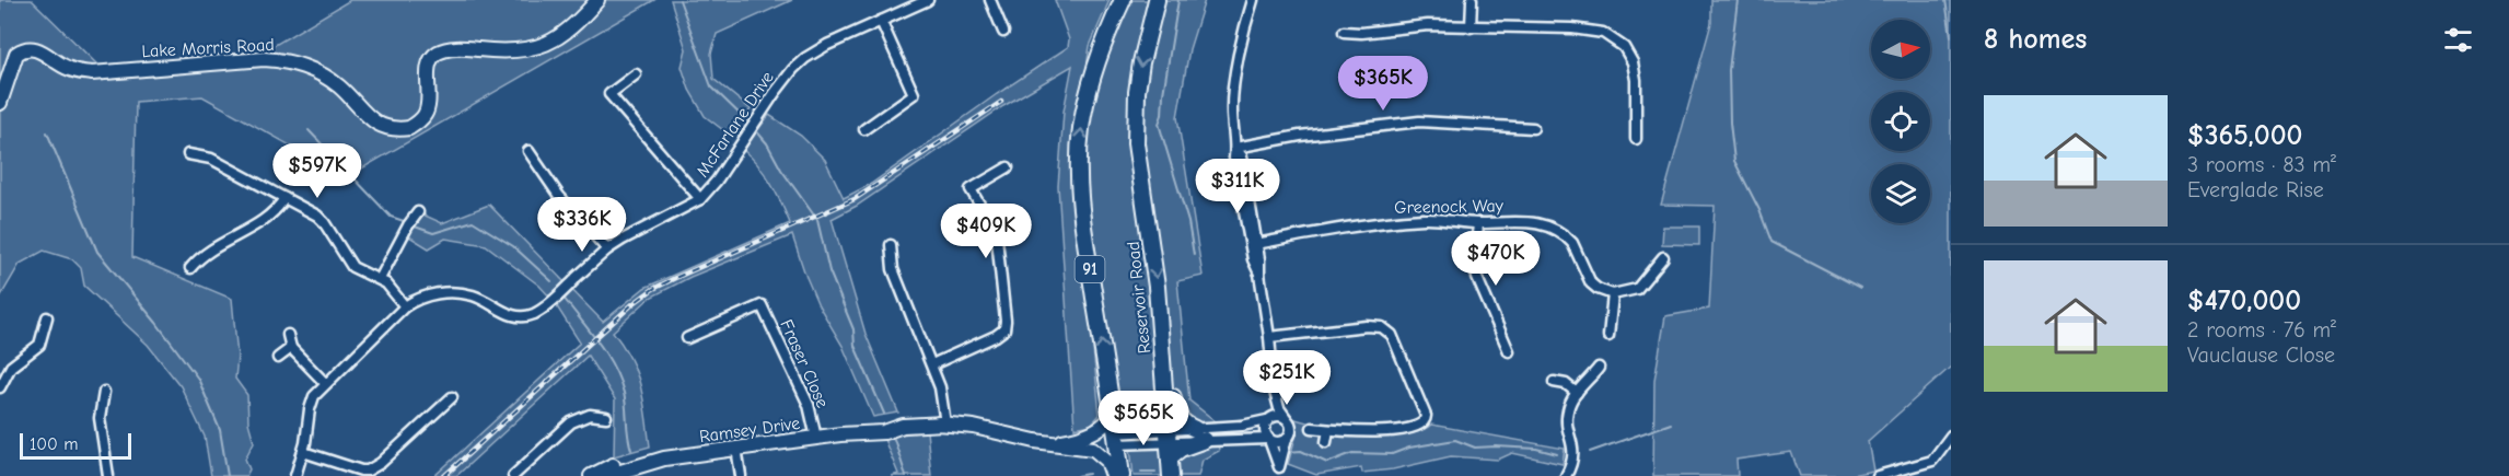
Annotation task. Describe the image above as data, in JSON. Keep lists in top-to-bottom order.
{
  "streets": {
    "main road": ["91", "Reservoir Road"],
    "street": [
      "Lake Morris Road",
      "McFarlane Drive",
      "Greenock Way",
      "Fraser Close",
      "Ramsey Drive"
    ]
  },
  "crossings": [
    ["91", "Ramsey Drive"],
    ["Fraser Close", "Ramsey Drive"]
  ],
  "scale_bar": "100 m",
  "north": "right",
  "page": {
    "heading": "8 homes",
    "price": [
      "$365K",
      "$597K",
      "$311K",
      "$336K",
      "$409K",
      "$470K",
      "$251K",
      "$565K"
    ],
    "list": [
      {
        "name": "$365,000",
        "note": "3 rooms · 83 m² · Everglade Rise"
      },
      {
        "name": "$470,000",
        "note": "2 rooms · 76 m² · Vauclause Close"
      }
    ],
    "scale": "100 m"
  }
}
